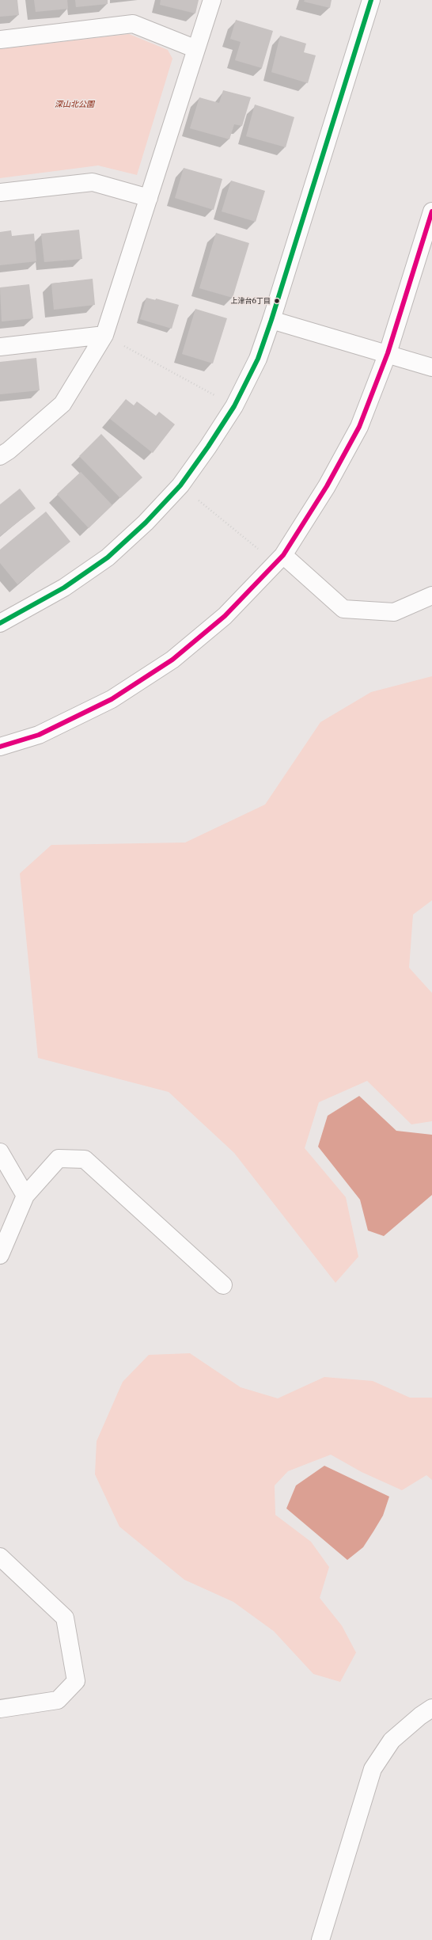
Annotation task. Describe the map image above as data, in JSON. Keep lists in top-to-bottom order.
{
  "parks": ["深山北公園"],
  "places": ["上津台6丁目"]
}
